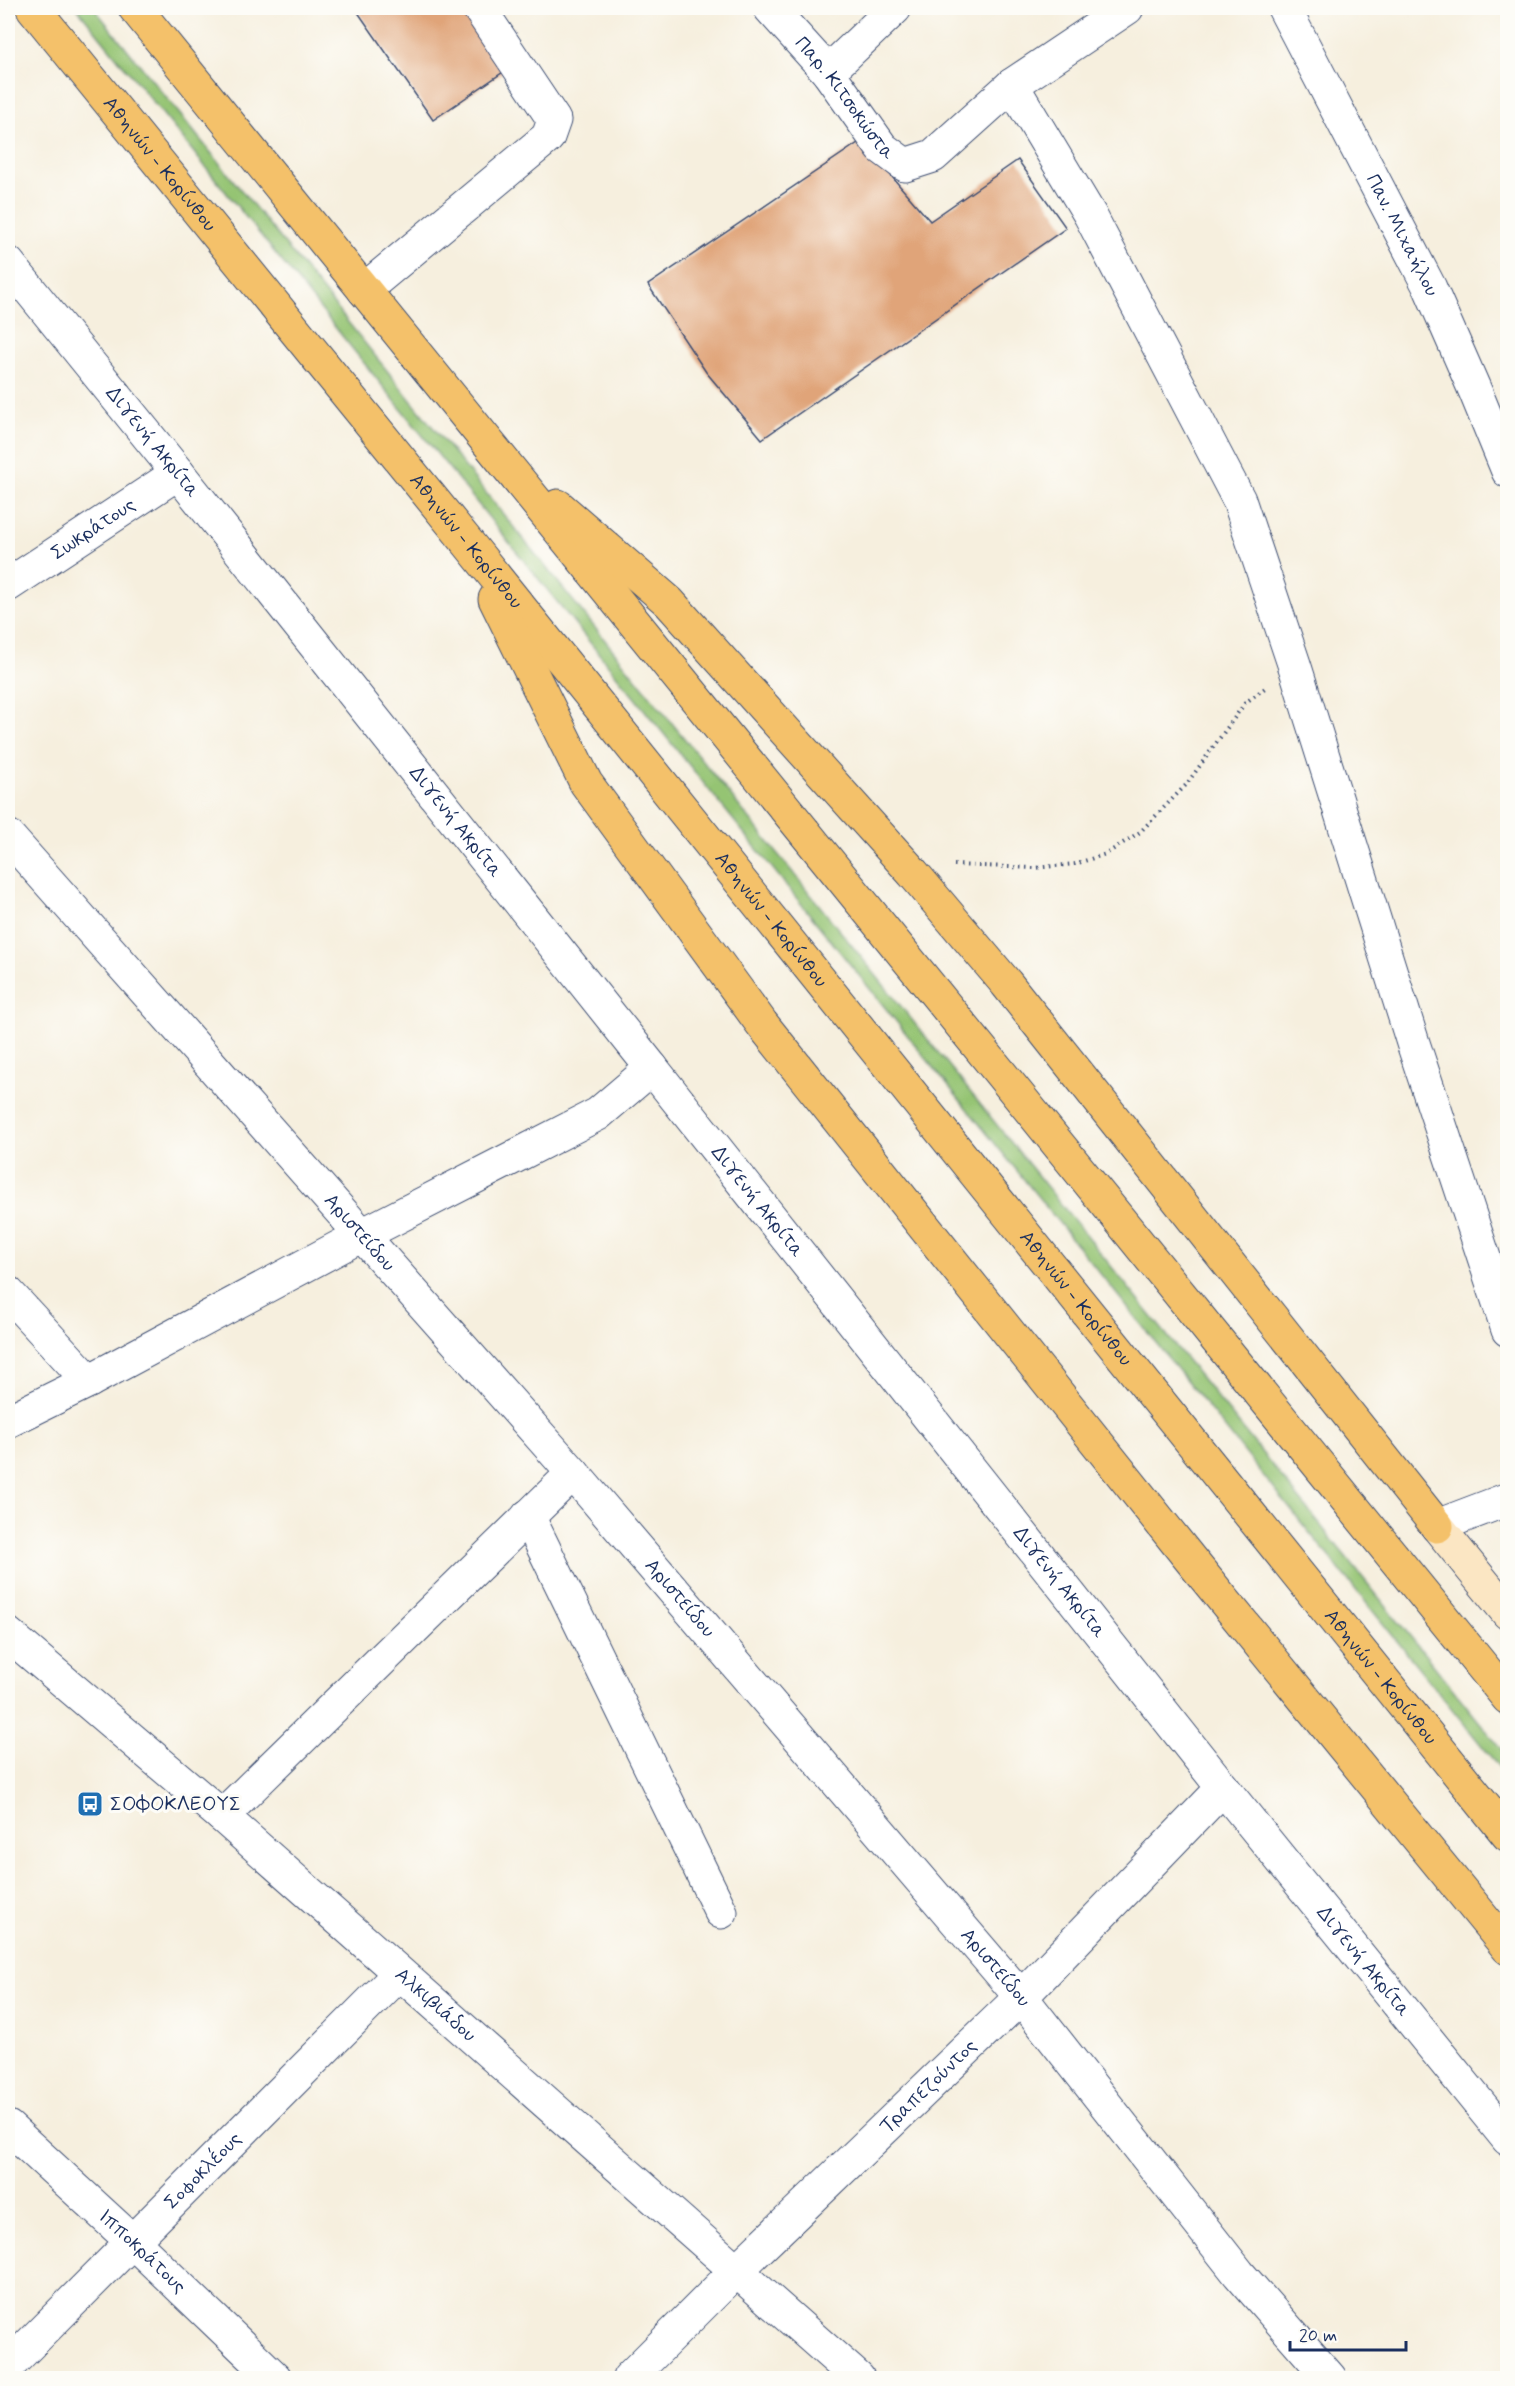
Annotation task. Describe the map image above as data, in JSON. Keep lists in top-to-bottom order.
{
  "streets": {
    "highway": ["Αθηνών - Κορίνθου"],
    "street": [
      "Παρ. Κιτσοκώστα",
      "Παν. Μιχαήλου",
      "Διγενή Ακρίτα",
      "Σωκράτους",
      "Αριστείδου",
      "Αλκιβιάδου",
      "Τραπεζούντος",
      "Σοφοκλέους",
      "Ιπποκράτους"
    ]
  },
  "crossings": [
    ["Διγενή Ακρίτα", "Σωκράτους"],
    ["Διγενή Ακρίτα", "Τραπεζούντος"],
    ["Αριστείδου", "Τραπεζούντος"],
    ["Αλκιβιάδου", "Τραπεζούντος"],
    ["Αλκιβιάδου", "Σοφοκλέους"],
    ["Σοφοκλέους", "Ιπποκράτους"]
  ],
  "places": {
    "bus stop": ["ΣΟΦΟΚΛΕΟΥΣ"]
  },
  "scale_bar": "20 m"
}
